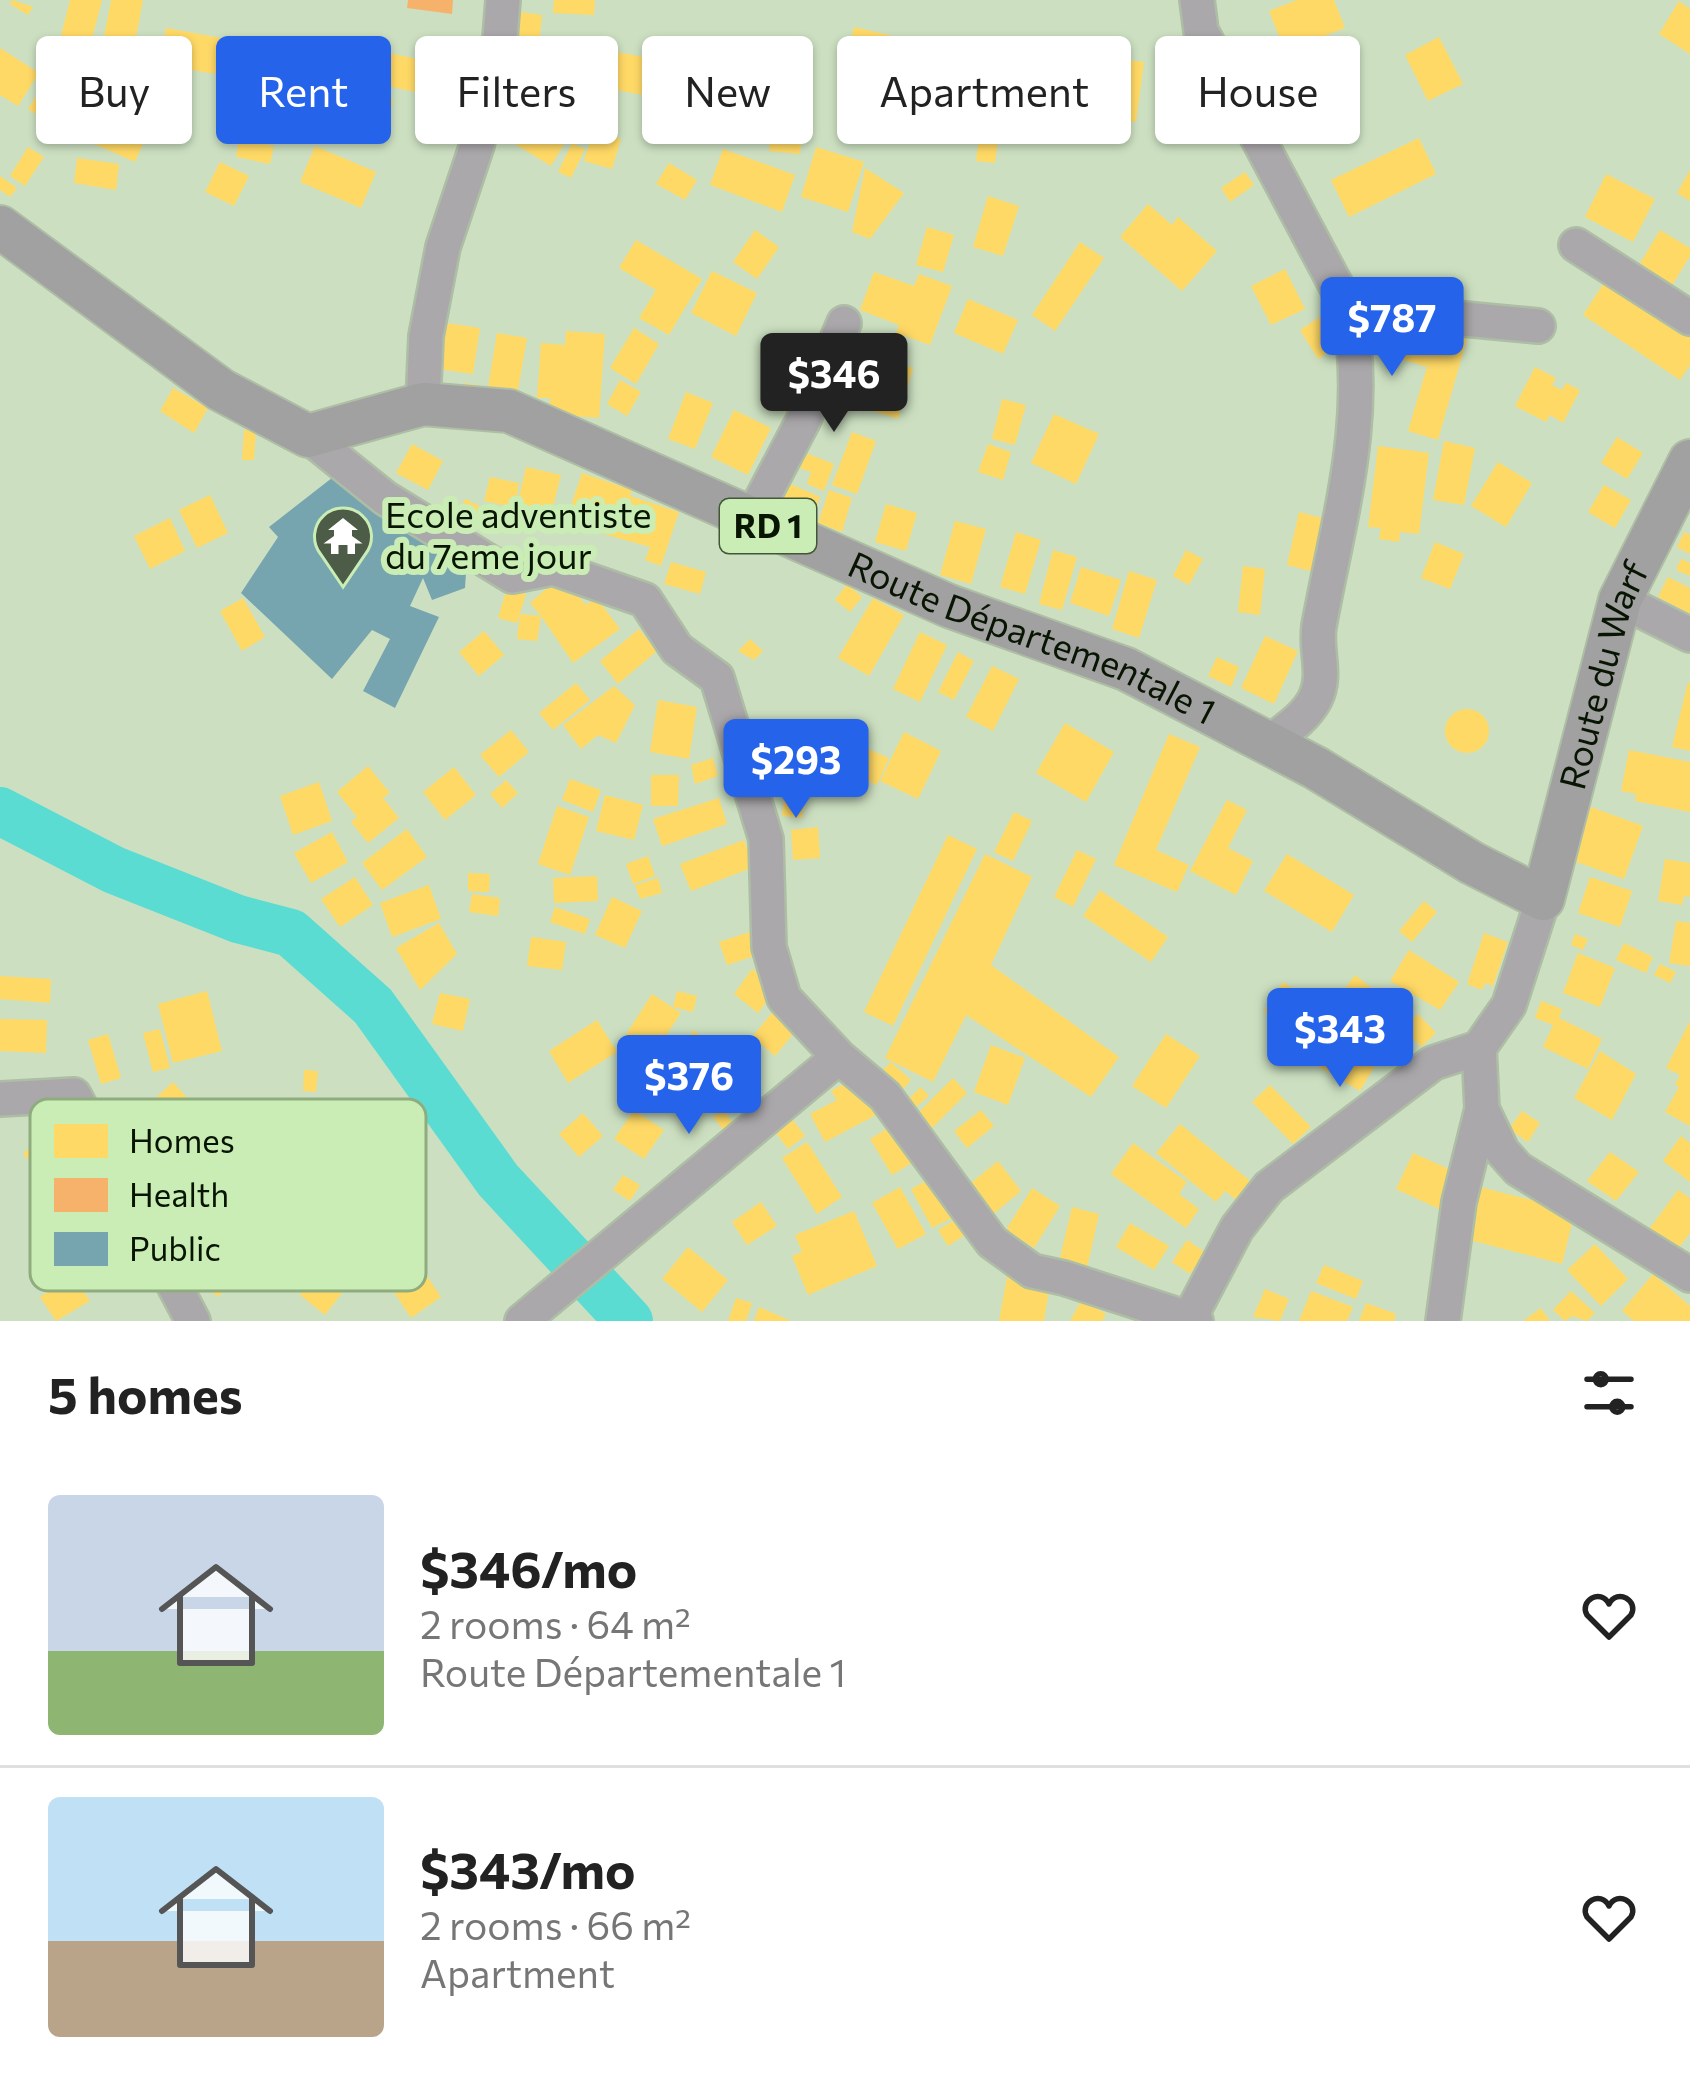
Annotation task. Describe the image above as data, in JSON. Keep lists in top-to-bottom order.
{
  "streets": {
    "main road": ["RD 1", "Route Départementale 1", "Route du Warf"]
  },
  "crossings": [
    ["Route Départementale 1", "Route du Warf"]
  ],
  "places": {
    "temple": ["Ecole adventiste du 7eme jour"]
  },
  "legend": ["Homes", "Health", "Public"],
  "page": {
    "chip": [
      "Buy",
      "Rent",
      "Filters",
      "New",
      "Apartment",
      "House"
    ],
    "price": [
      "$787",
      "$346",
      "$293",
      "$343",
      "$376"
    ],
    "heading": "5 homes",
    "list": [
      {
        "name": "$346/mo",
        "note": "2 rooms · 64 m² · Route Départementale 1"
      },
      {
        "name": "$343/mo",
        "note": "2 rooms · 66 m² · Apartment"
      }
    ]
  }
}
